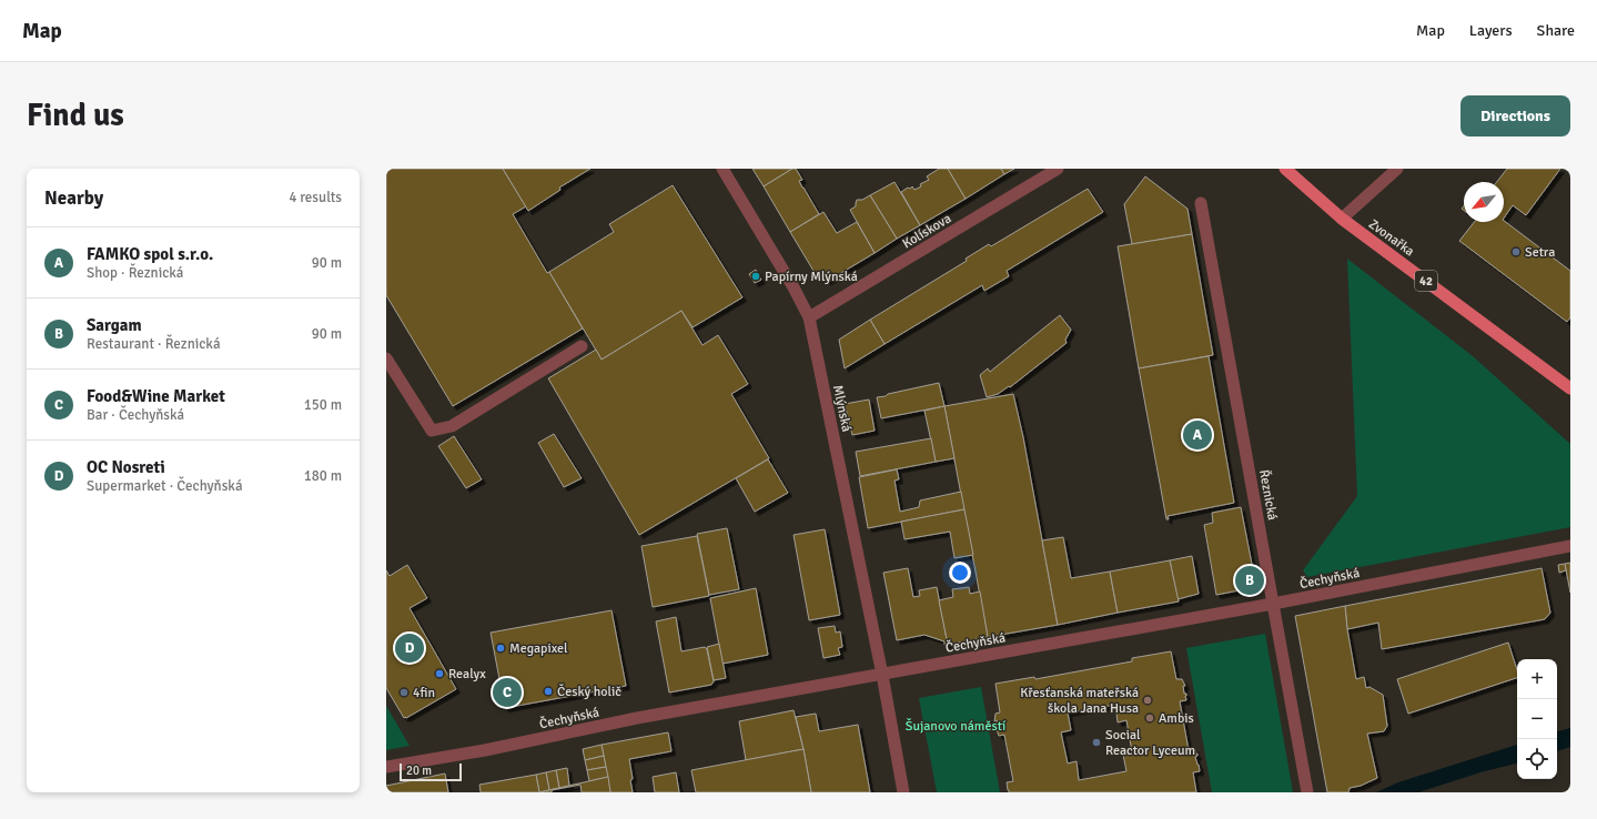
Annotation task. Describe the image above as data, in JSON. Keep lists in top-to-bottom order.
{
  "streets": {
    "main road": ["Zvonařka", "42"],
    "street": [
      "Kolískova",
      "Mlýnská",
      "Řeznická",
      "Čechyňská"
    ]
  },
  "crossings": [
    ["Kolískova", "Mlýnská"],
    ["Mlýnská", "Čechyňská"],
    ["Řeznická", "Čechyňská"]
  ],
  "parks": ["Šujanovo náměstí"],
  "places": [
    "Setra",
    "Papírny Mlýnská",
    "Megapixel",
    "Realyx",
    "Český holič",
    "4fin",
    "Křesťanská mateřská škola Jana Husa",
    "Ambis",
    "Social Reactor Lyceum"
  ],
  "scale_bar": "20 m",
  "north": "bottom left",
  "page": {
    "header": "Map",
    "nav": ["Map", "Layers", "Share"],
    "buttons": "Directions",
    "title": "Find us",
    "heading": ["Nearby", "4 results"],
    "list": [
      {
        "mark": "A",
        "name": "FAMKO spol s.r.o.",
        "note": "Shop · Řeznická",
        "value": "90 m"
      },
      {
        "mark": "B",
        "name": "Sargam",
        "note": "Restaurant · Řeznická",
        "value": "90 m"
      },
      {
        "mark": "C",
        "name": "Food&Wine Market",
        "note": "Bar · Čechyňská",
        "value": "150 m"
      },
      {
        "mark": "D",
        "name": "OC Nosreti",
        "note": "Supermarket · Čechyňská",
        "value": "180 m"
      }
    ],
    "pins": [
      "A",
      "B",
      "D",
      "C"
    ],
    "map_buttons": ["+", "−"],
    "scale": "20 m"
  }
}
